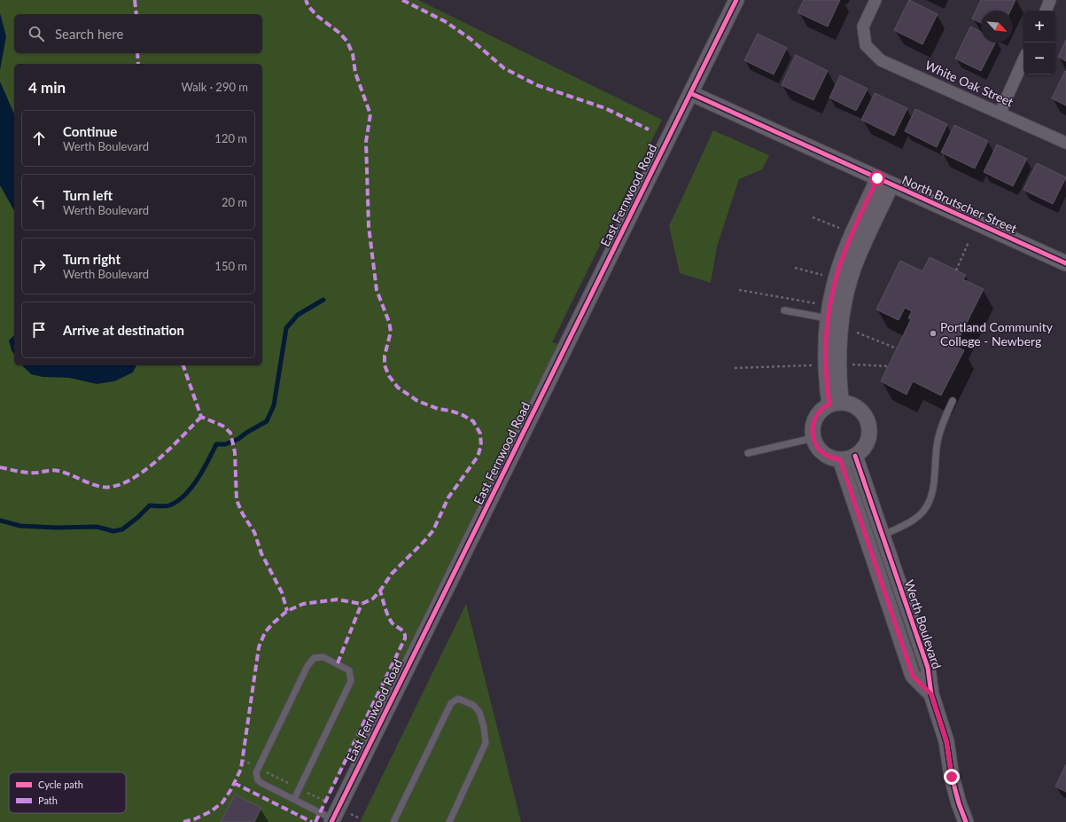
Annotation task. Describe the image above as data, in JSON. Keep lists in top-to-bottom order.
{
  "streets": {
    "street": [
      "White Oak Street",
      "East Fernwood Road",
      "North Brutscher Street",
      "Werth Boulevard"
    ]
  },
  "crossings": [
    ["East Fernwood Road", "North Brutscher Street"]
  ],
  "places": ["Portland Community College - Newberg"],
  "legend": ["Cycle path", "Path"],
  "north": "bottom right",
  "page": {
    "map_buttons": ["+", "−"],
    "search": "Search here",
    "heading": ["4 min", "Walk · 290 m"],
    "list": [
      ["Continue", "Werth Boulevard", "120 m"],
      ["Turn left", "Werth Boulevard", "20 m"],
      ["Turn right", "Werth Boulevard", "150 m"],
      "Arrive at destination"
    ]
  }
}
